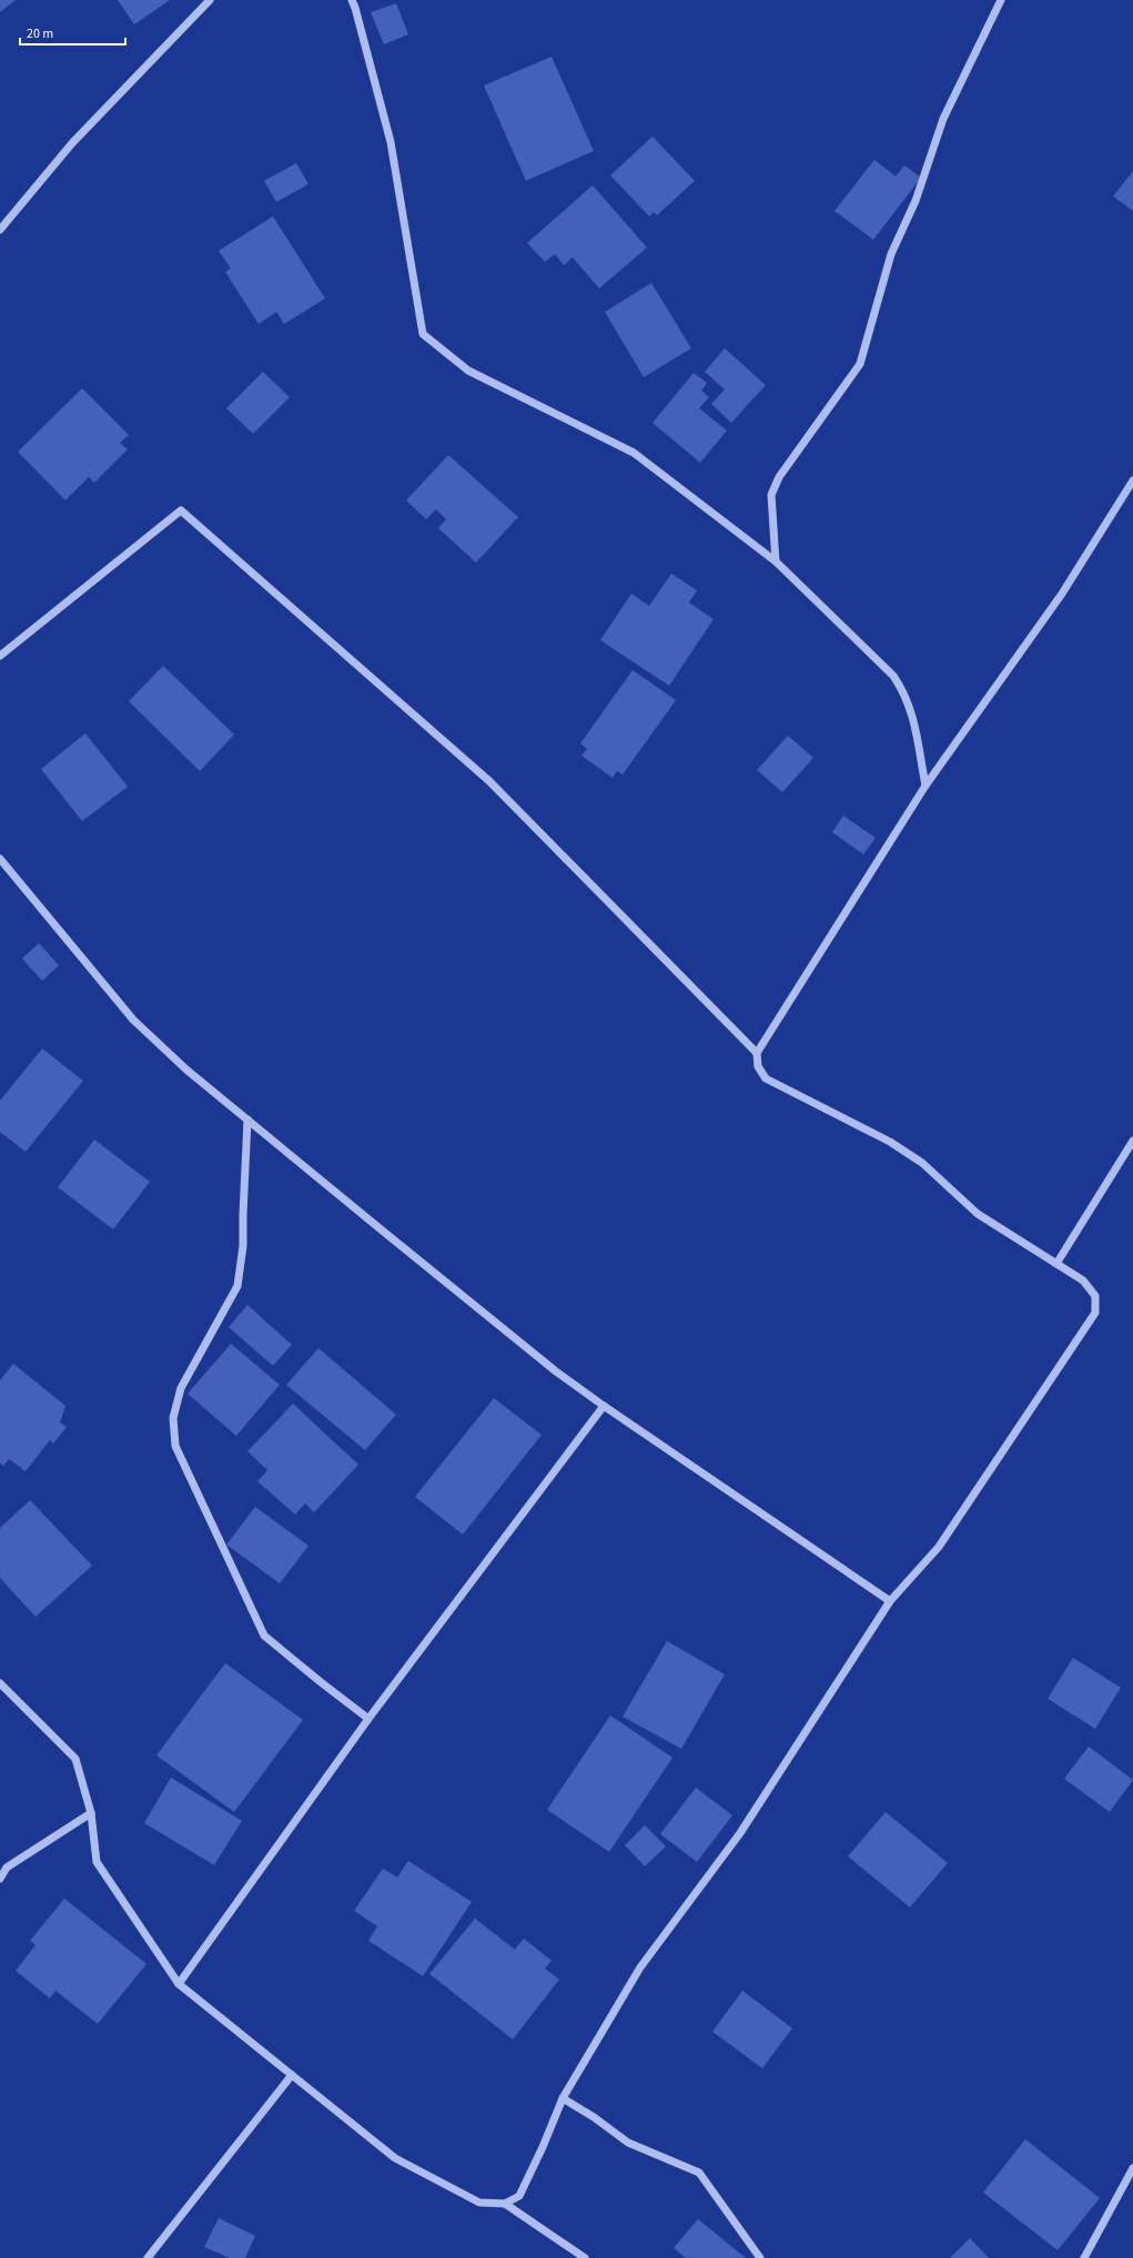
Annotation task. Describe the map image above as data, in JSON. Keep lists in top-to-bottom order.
{
  "scale_bar": "20 m"
}
